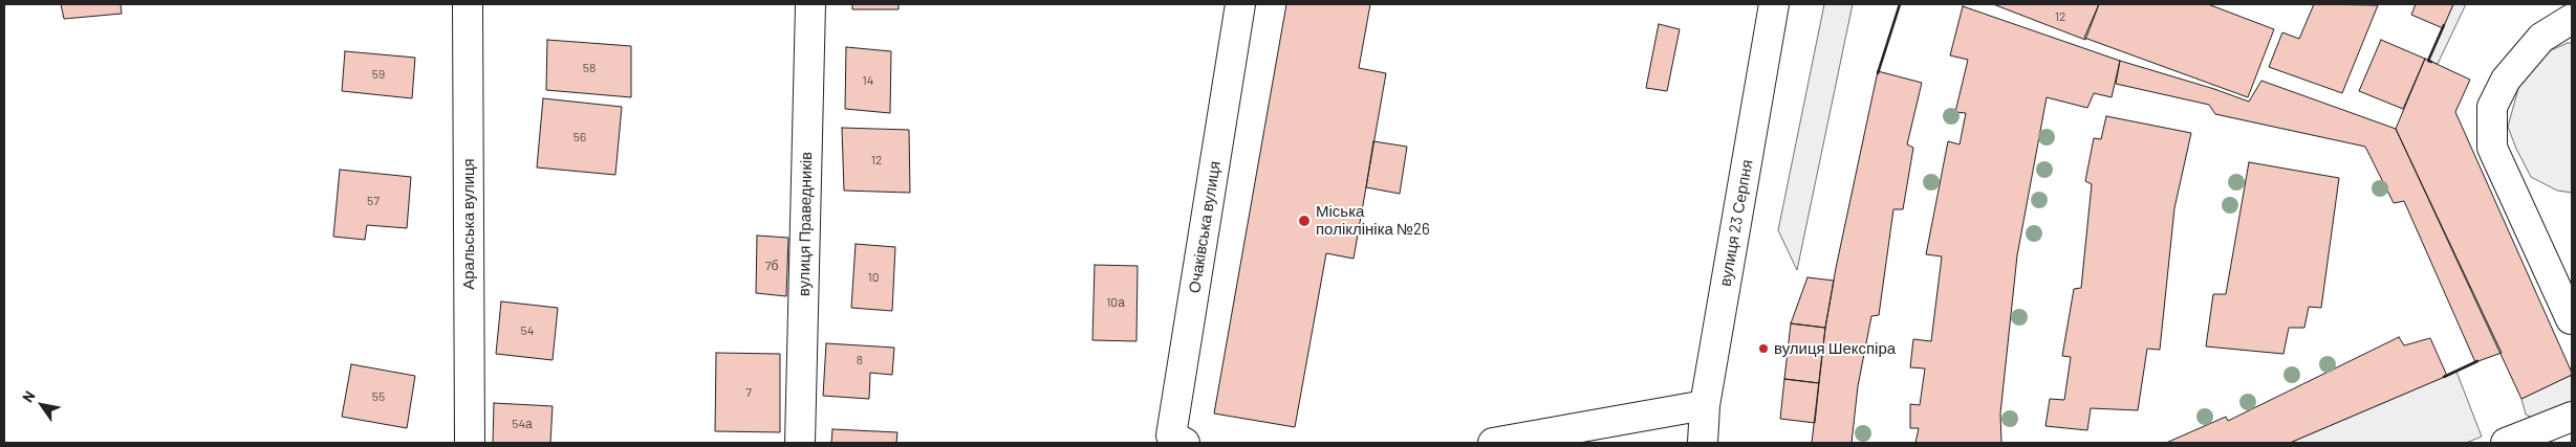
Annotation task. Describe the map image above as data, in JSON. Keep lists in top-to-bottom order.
{
  "streets": {
    "street": [
      "вулиця 23 Серпня",
      "Аральська вулиця",
      "вулиця Праведників",
      "Очаківська вулиця"
    ]
  },
  "places": ["Міська поліклініка №26", "вулиця Шекспіра"],
  "house_numbers": [
    "12",
    "58",
    "59",
    "14",
    "56",
    "12",
    "57",
    "7б",
    "10",
    "10а",
    "54",
    "8",
    "7",
    "55",
    "54а"
  ],
  "north": "top left"
}
